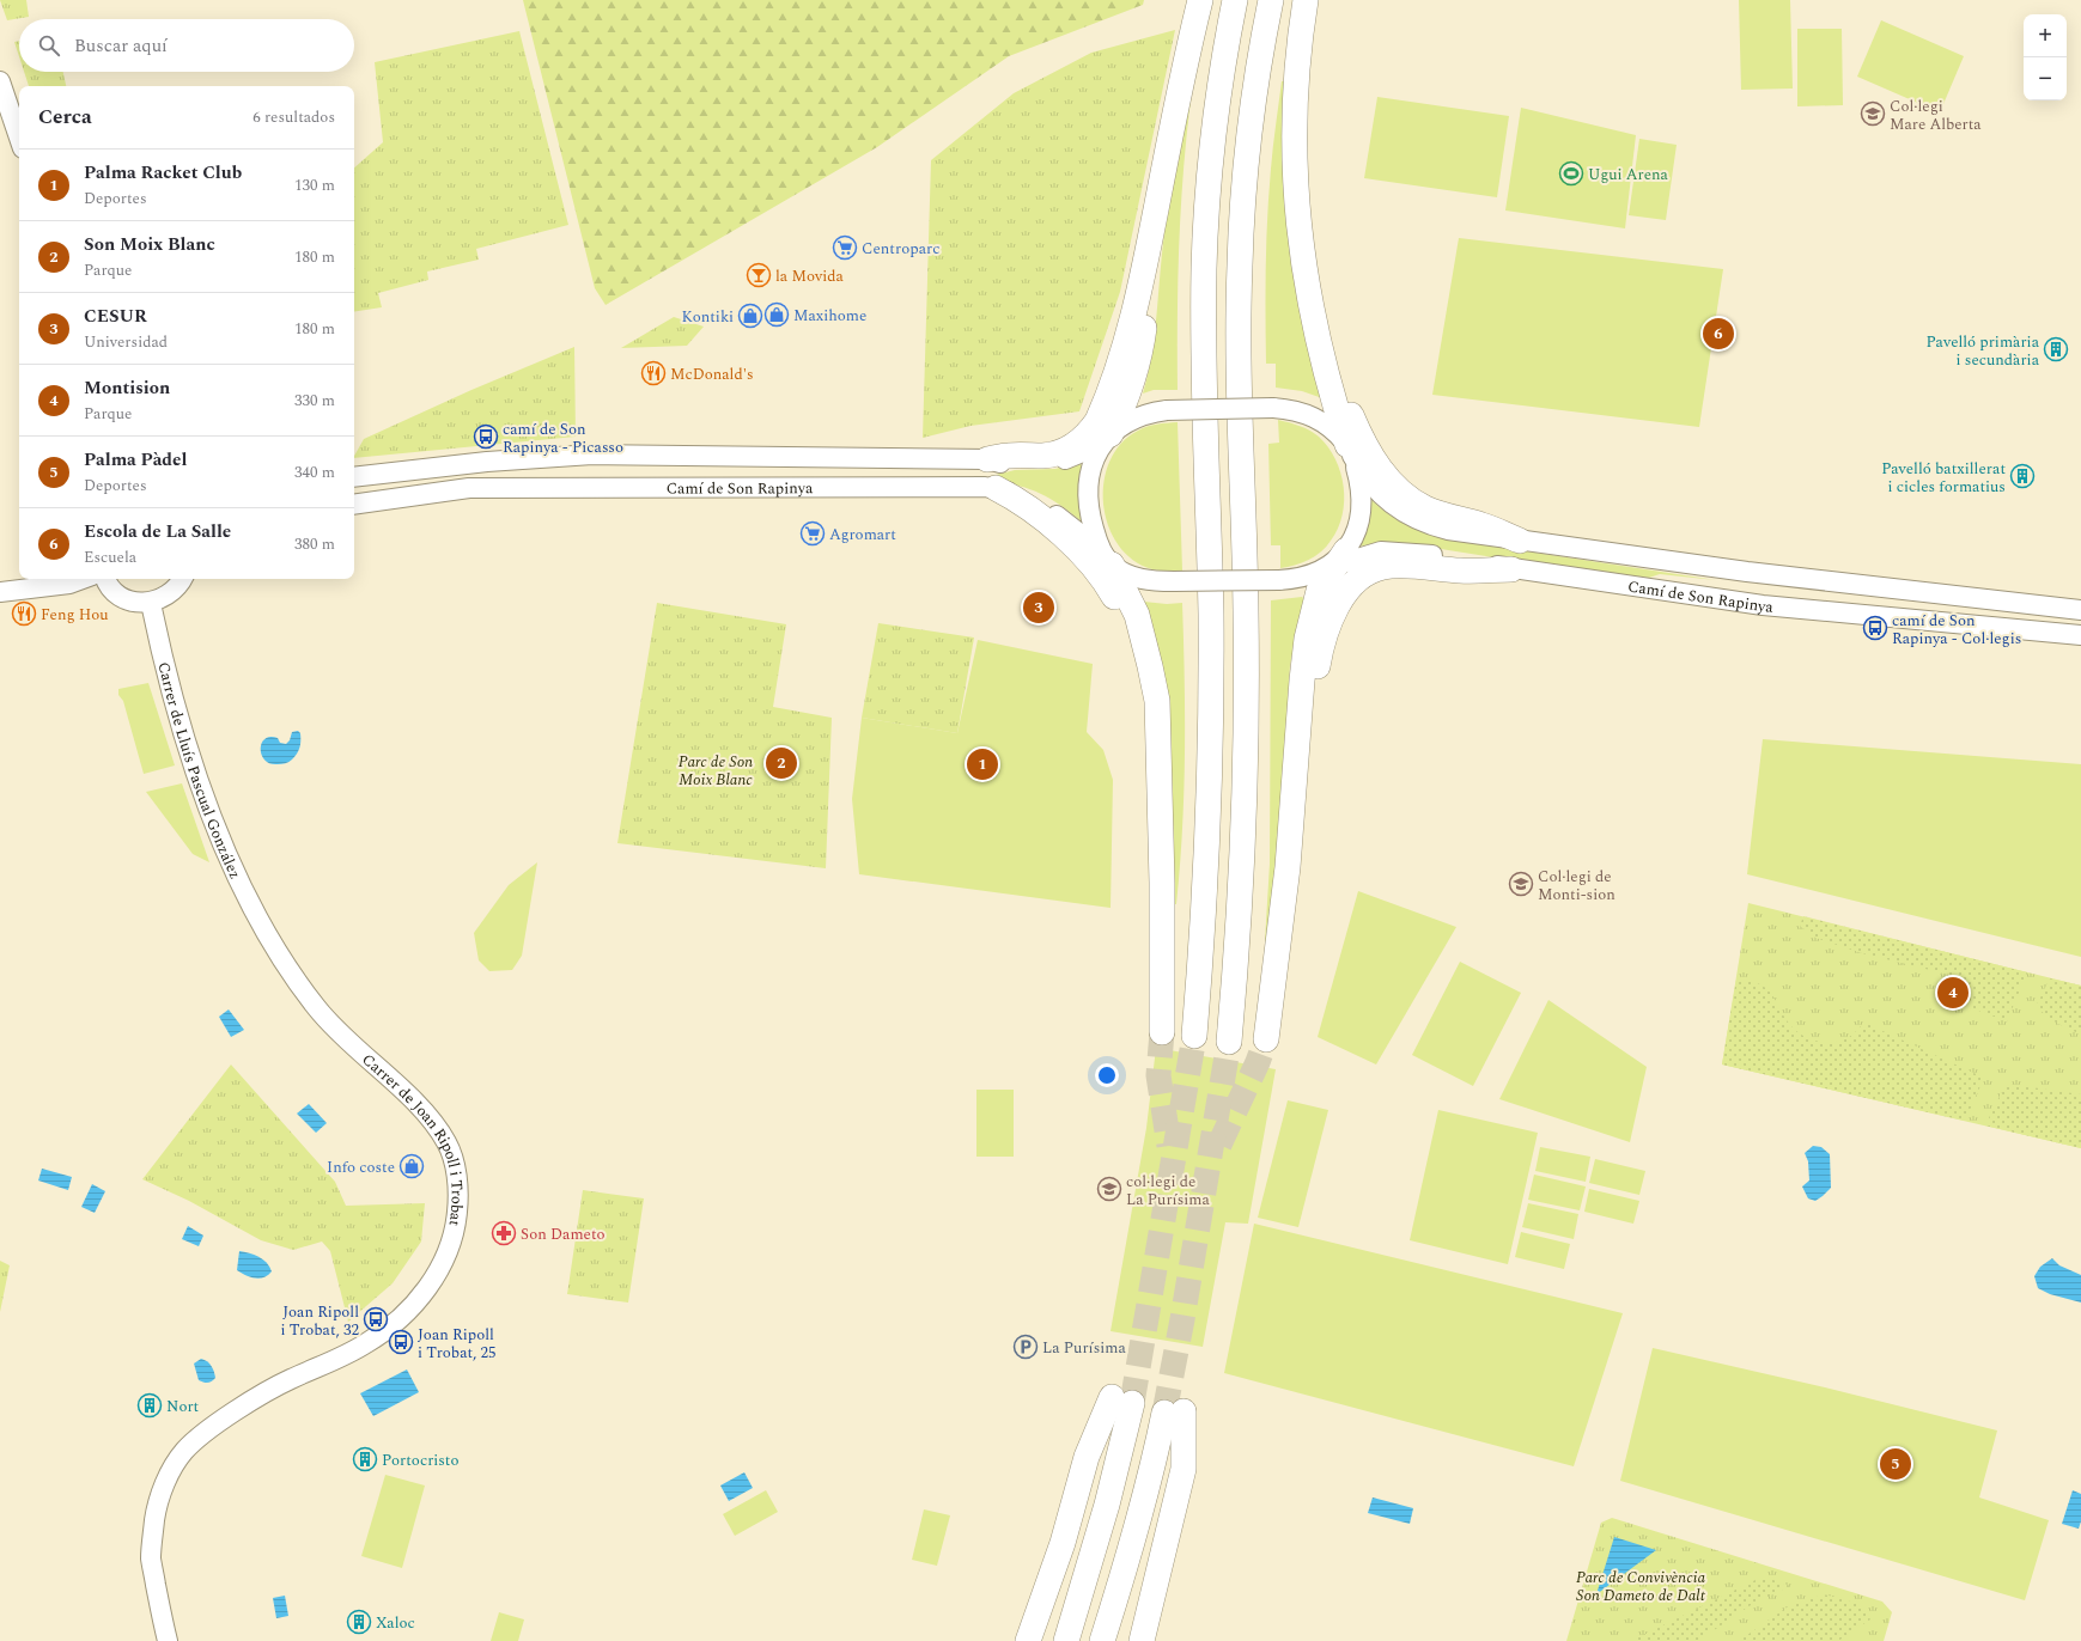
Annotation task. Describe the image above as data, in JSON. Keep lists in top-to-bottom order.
{
  "streets": {
    "street": ["Camí de Son Rapinya", "Carrer de Lluís Pascual González", "Carrer de Joan Ripoll i Trobat"]
  },
  "crossings": [
    ["Carrer de Lluís Pascual González", "Carrer de Joan Ripoll i Trobat"]
  ],
  "parks": ["Parc de Son Moix Blanc", "Parc de Convivència Son Dameto de Dalt"],
  "places": {
    "school or university": ["Col·legi Mare Alberta", "Col·legi de Monti-sion", "col·legi de La Purísima"],
    "sports": ["Ugui Arena"],
    "supermarket": ["Centroparc", "Agromart"],
    "bar": ["la Movida"],
    "shop": ["Maxihome", "Kontiki", "Info coste"],
    "building": [
      "Pavelló primària i secundària",
      "Pavelló batxillerat i cicles formatius",
      "Nort",
      "Portocristo",
      "Xaloc"
    ],
    "restaurant": ["McDonald's", "Feng Hou"],
    "bus stop": [
      "camí de Son Rapinya - Picasso",
      "camí de Son Rapinya - Col·legis",
      "Joan Ripoll i Trobat, 32",
      "Joan Ripoll i Trobat, 25"
    ],
    "pharmacy": ["Son Dameto"],
    "parking": ["La Purísima"]
  },
  "page": {
    "map_buttons": ["+", "−"],
    "search": "Buscar aquí",
    "heading": ["Cerca", "6 resultados"],
    "list": [
      {
        "mark": "1",
        "name": "Palma Racket Club",
        "note": "Deportes",
        "value": "130 m"
      },
      {
        "mark": "2",
        "name": "Son Moix Blanc",
        "note": "Parque",
        "value": "180 m"
      },
      {
        "mark": "3",
        "name": "CESUR",
        "note": "Universidad",
        "value": "180 m"
      },
      {
        "mark": "4",
        "name": "Montision",
        "note": "Parque",
        "value": "330 m"
      },
      {
        "mark": "5",
        "name": "Palma Pàdel",
        "note": "Deportes",
        "value": "340 m"
      },
      {
        "mark": "6",
        "name": "Escola de La Salle",
        "note": "Escuela",
        "value": "380 m"
      }
    ],
    "pins": [
      "6",
      "3",
      "2",
      "1",
      "4",
      "5"
    ]
  }
}
